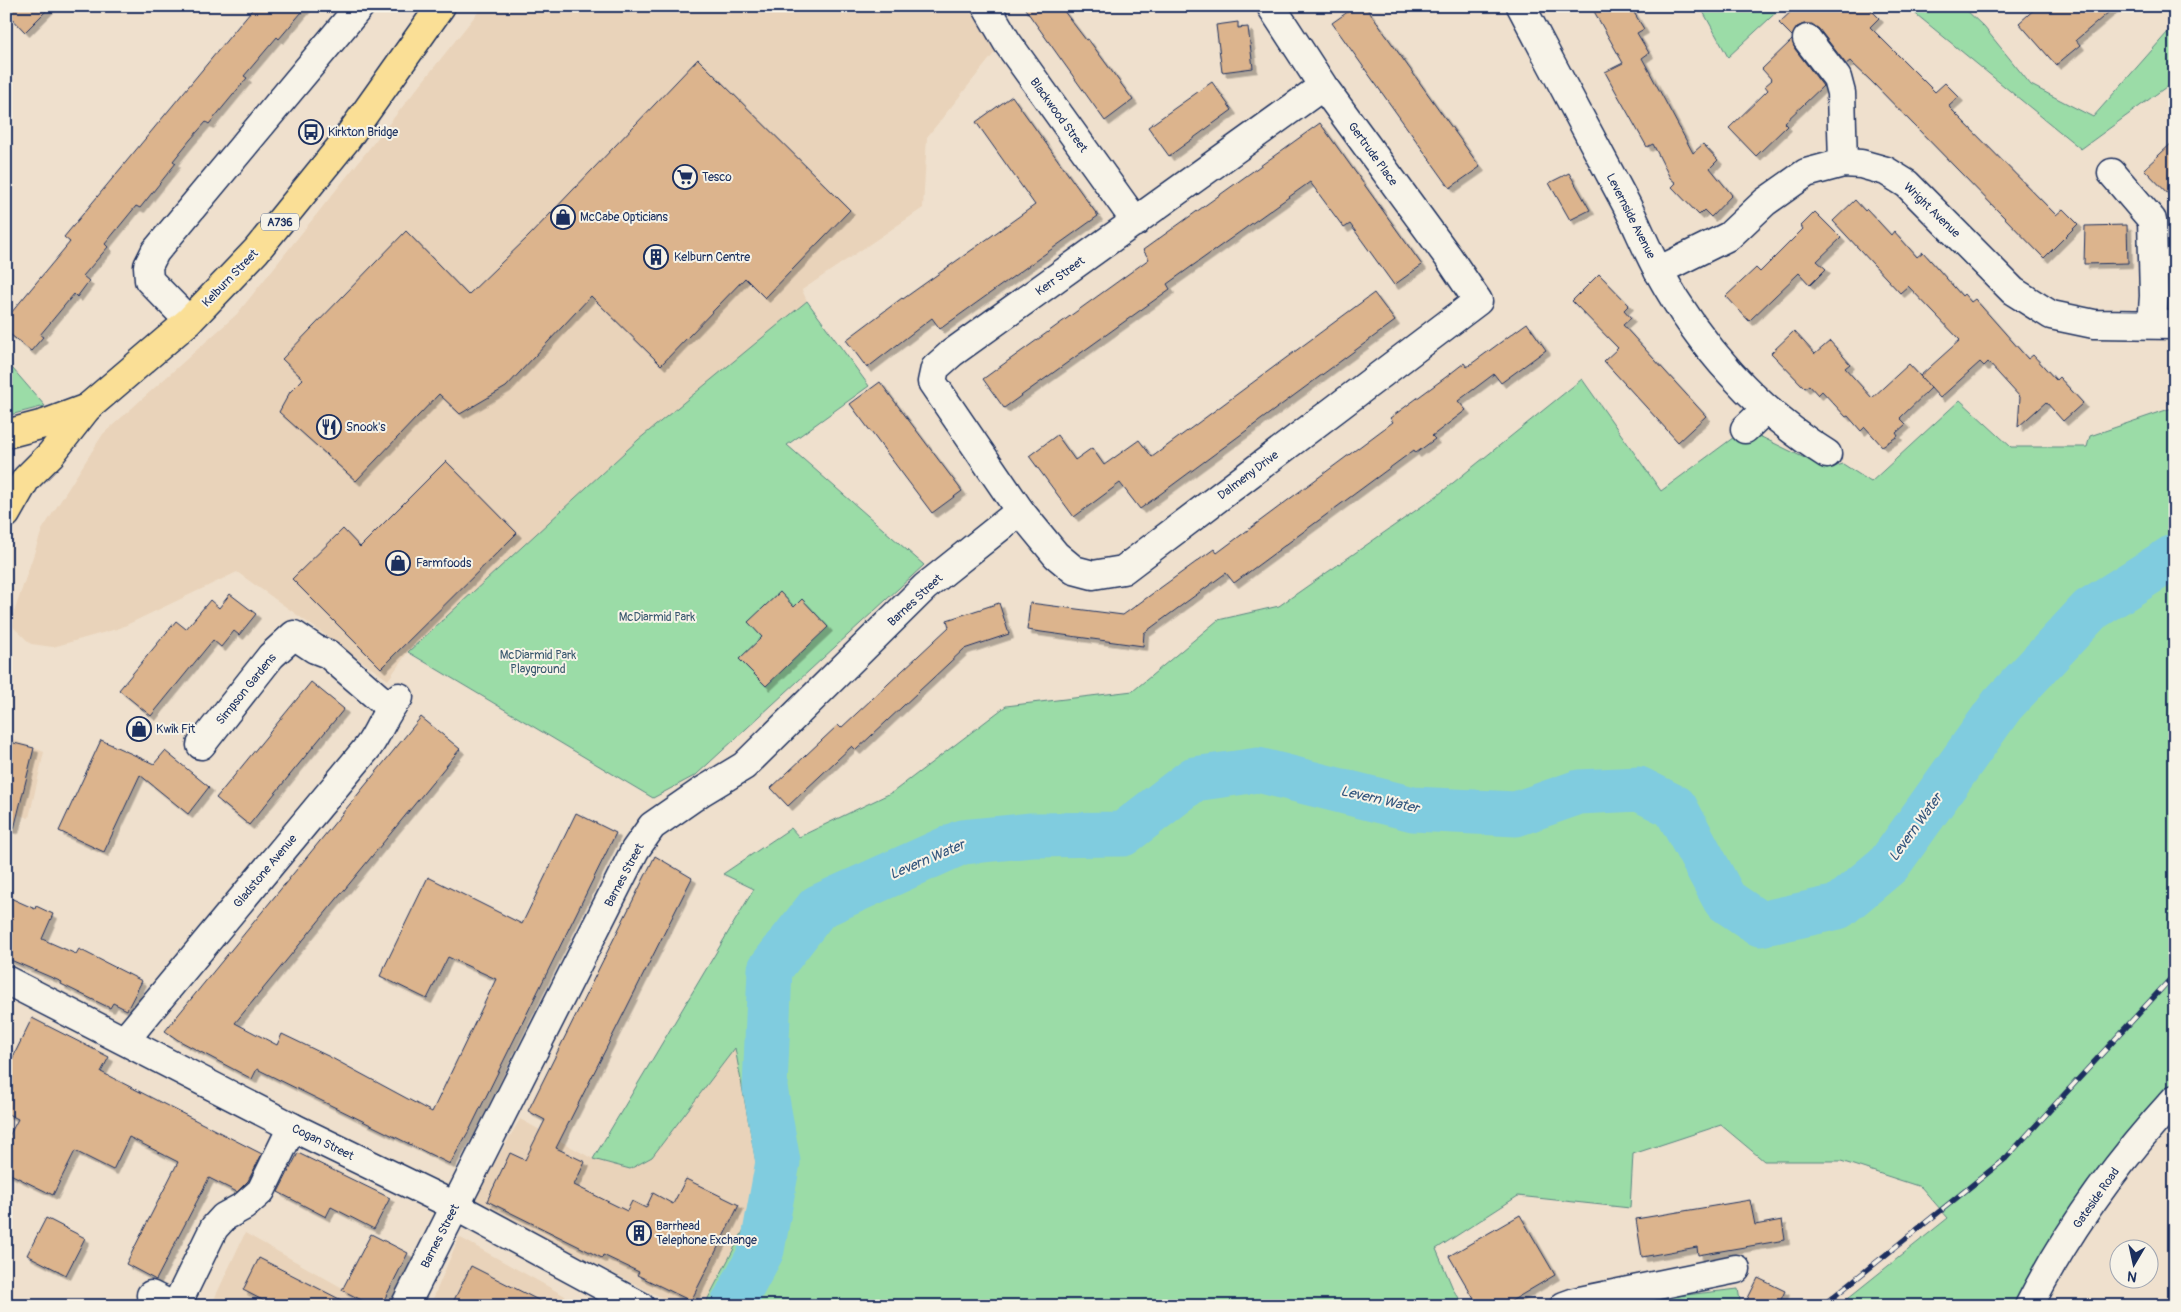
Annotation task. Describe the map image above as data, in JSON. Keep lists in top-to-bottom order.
{
  "streets": {
    "main road": ["A736", "Kelburn Street"],
    "street": [
      "Blackwood Street",
      "Gertrude Place",
      "Wright Avenue",
      "Levernside Avenue",
      "Kerr Street",
      "Dalmeny Drive",
      "Barnes Street",
      "Simpson Gardens",
      "Gladstone Avenue",
      "Cogan Street",
      "Gateside Road"
    ]
  },
  "crossings": [
    ["Blackwood Street", "Kerr Street"],
    ["Gertrude Place", "Kerr Street"],
    ["Gertrude Place", "Dalmeny Drive"],
    ["Wright Avenue", "Levernside Avenue"],
    ["Kerr Street", "Dalmeny Drive"],
    ["Kerr Street", "Barnes Street"],
    ["Dalmeny Drive", "Barnes Street"],
    ["Barnes Street", "Cogan Street"],
    ["Simpson Gardens", "Gladstone Avenue"],
    ["Gladstone Avenue", "Cogan Street"]
  ],
  "water": ["Levern Water"],
  "parks": ["McDiarmid Park", "McDiarmid Park Playground"],
  "places": {
    "bus stop": ["Kirkton Bridge"],
    "supermarket": ["Tesco"],
    "shop": ["McCabe Opticians", "Farmfoods", "Kwik Fit"],
    "building": ["Kelburn Centre", "Barrhead Telephone Exchange"],
    "restaurant": ["Snook's"]
  },
  "north": "bottom"
}
